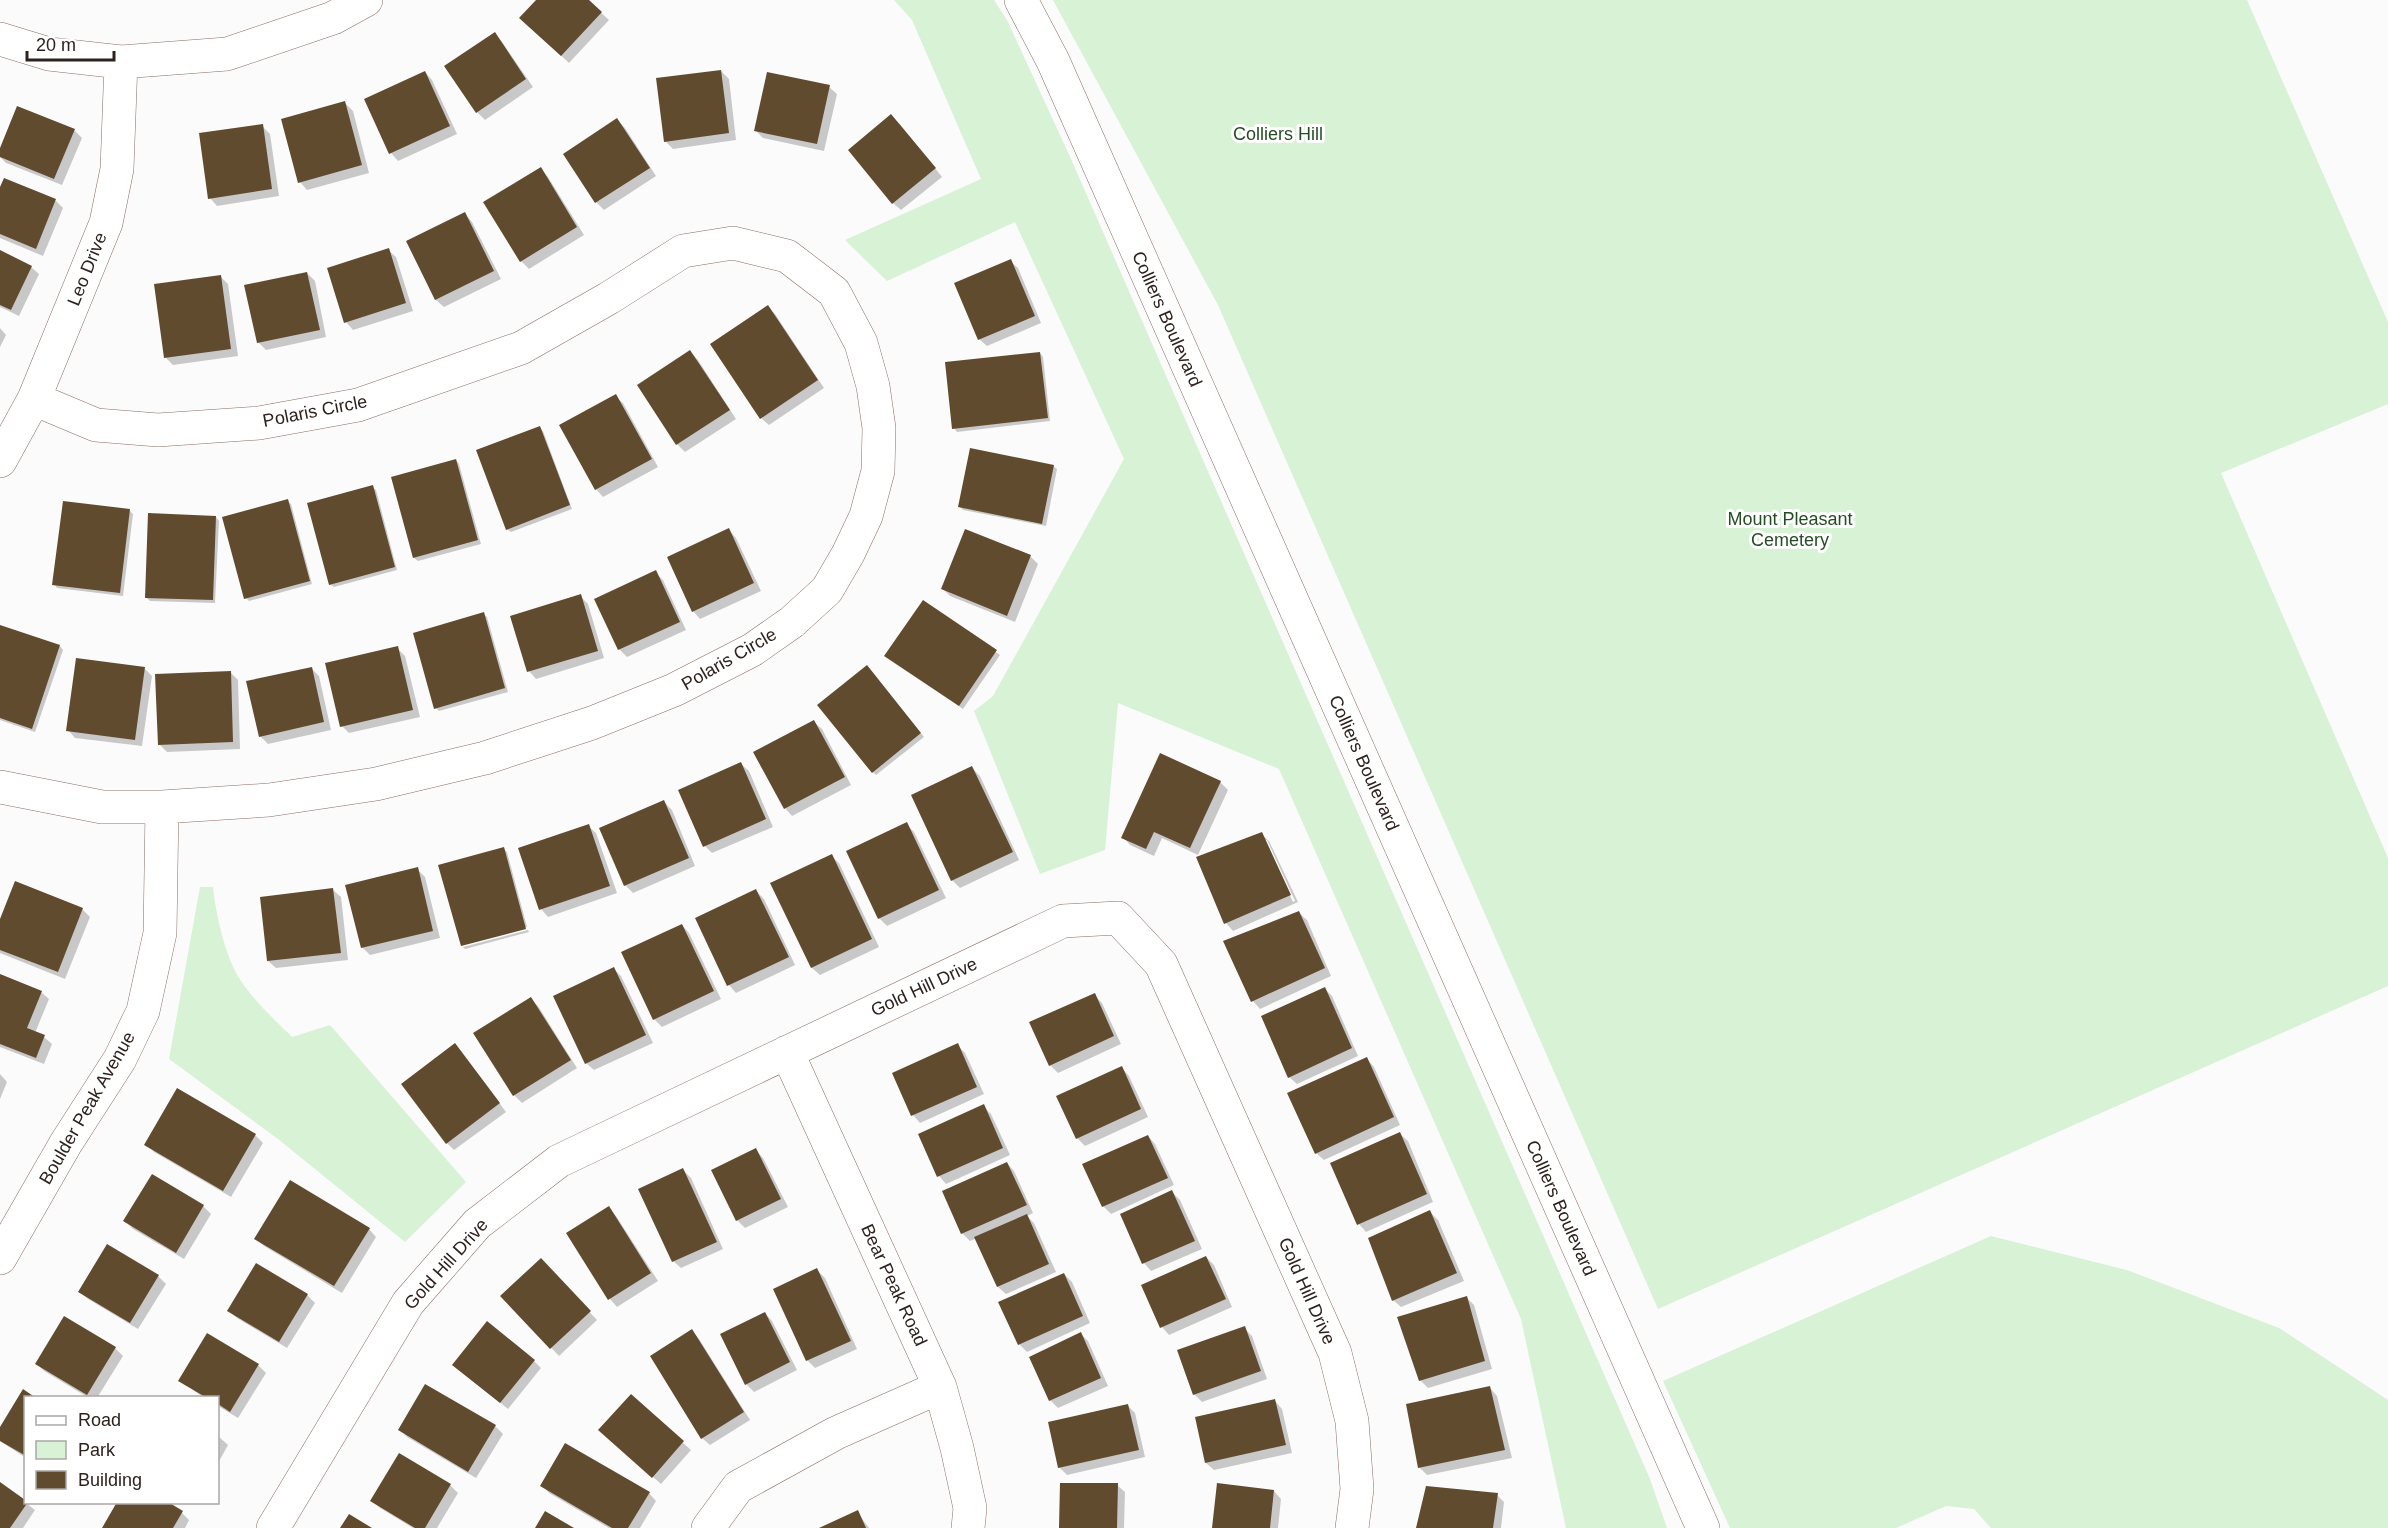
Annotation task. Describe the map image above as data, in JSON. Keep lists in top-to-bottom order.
{
  "streets": {
    "street": [
      "Leo Drive",
      "Colliers Boulevard",
      "Polaris Circle",
      "Gold Hill Drive",
      "Boulder Peak Avenue",
      "Bear Peak Road"
    ]
  },
  "crossings": [
    ["Leo Drive", "Polaris Circle"],
    ["Polaris Circle", "Boulder Peak Avenue"],
    ["Gold Hill Drive", "Bear Peak Road"]
  ],
  "parks": ["Colliers Hill", "Mount Pleasant Cemetery"],
  "legend": ["Road", "Park", "Building"],
  "scale_bar": "20 m"
}
